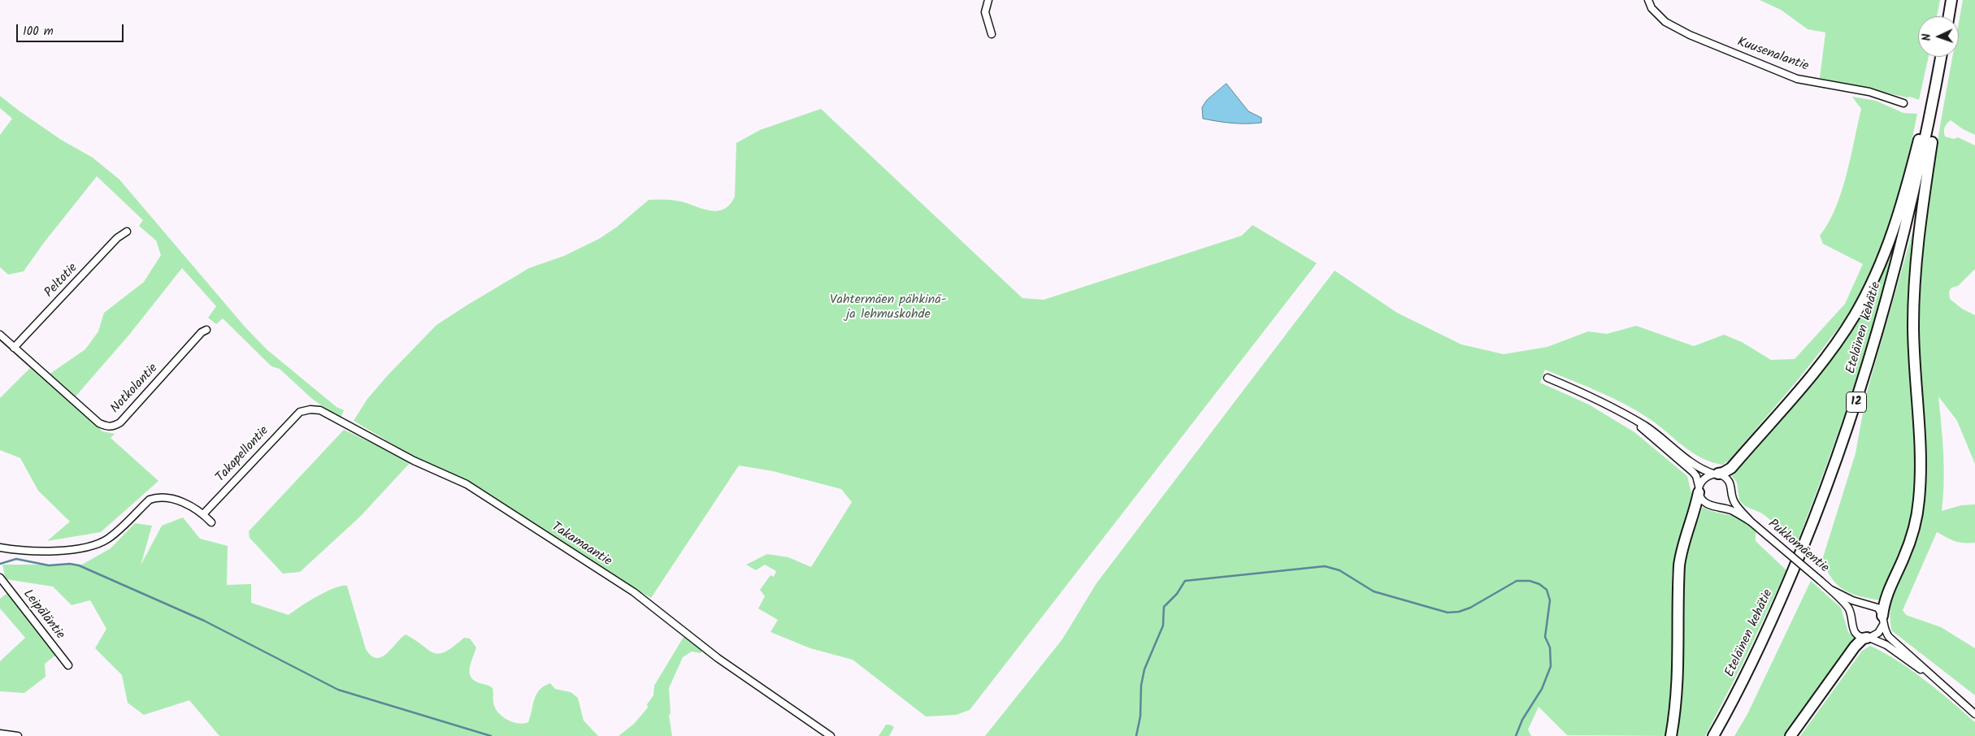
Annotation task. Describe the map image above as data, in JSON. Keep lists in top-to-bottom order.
{
  "streets": {
    "highway": ["Eteläinen kehätie", "12"],
    "street": [
      "Kuusenalantie",
      "Peltotie",
      "Notkolantie",
      "Takapellontie",
      "Takamaantie",
      "Pukkomäentie",
      "Leipäläntie"
    ]
  },
  "crossings": [
    ["Peltotie", "Notkolantie"],
    ["Takapellontie", "Takamaantie"]
  ],
  "parks": ["Vahtermäen pähkinä- ja lehmuskohde"],
  "scale_bar": "100 m",
  "north": "left"
}
